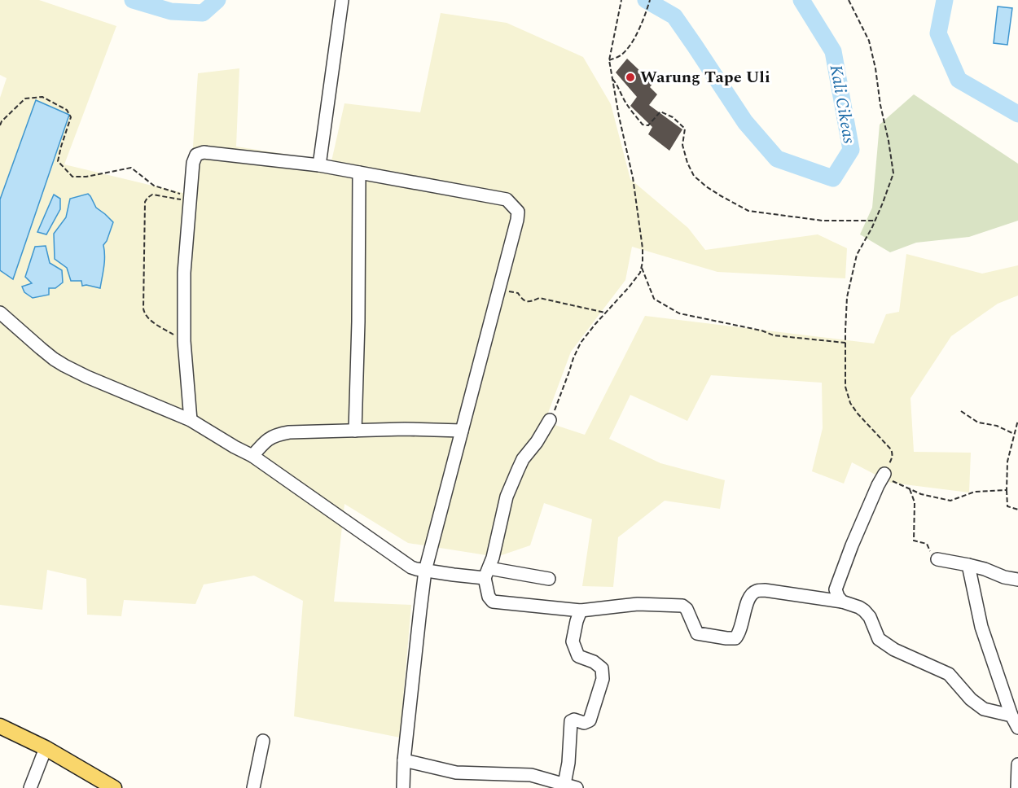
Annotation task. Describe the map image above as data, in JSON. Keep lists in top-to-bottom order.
{
  "water": ["Kali Cikeas"],
  "places": ["Warung Tape Uli"]
}
